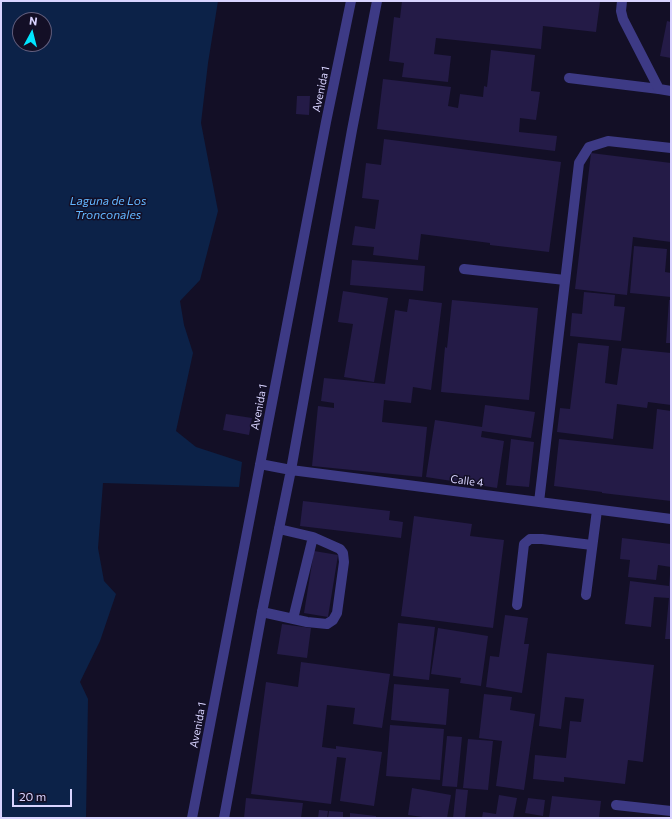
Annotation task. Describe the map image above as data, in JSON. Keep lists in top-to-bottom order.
{
  "streets": {
    "street": ["Avenida 1", "Calle 4"]
  },
  "crossings": [
    ["Avenida 1", "Calle 4"]
  ],
  "water": ["Laguna de Los Tronconales"],
  "scale_bar": "20 m",
  "north": "top"
}
